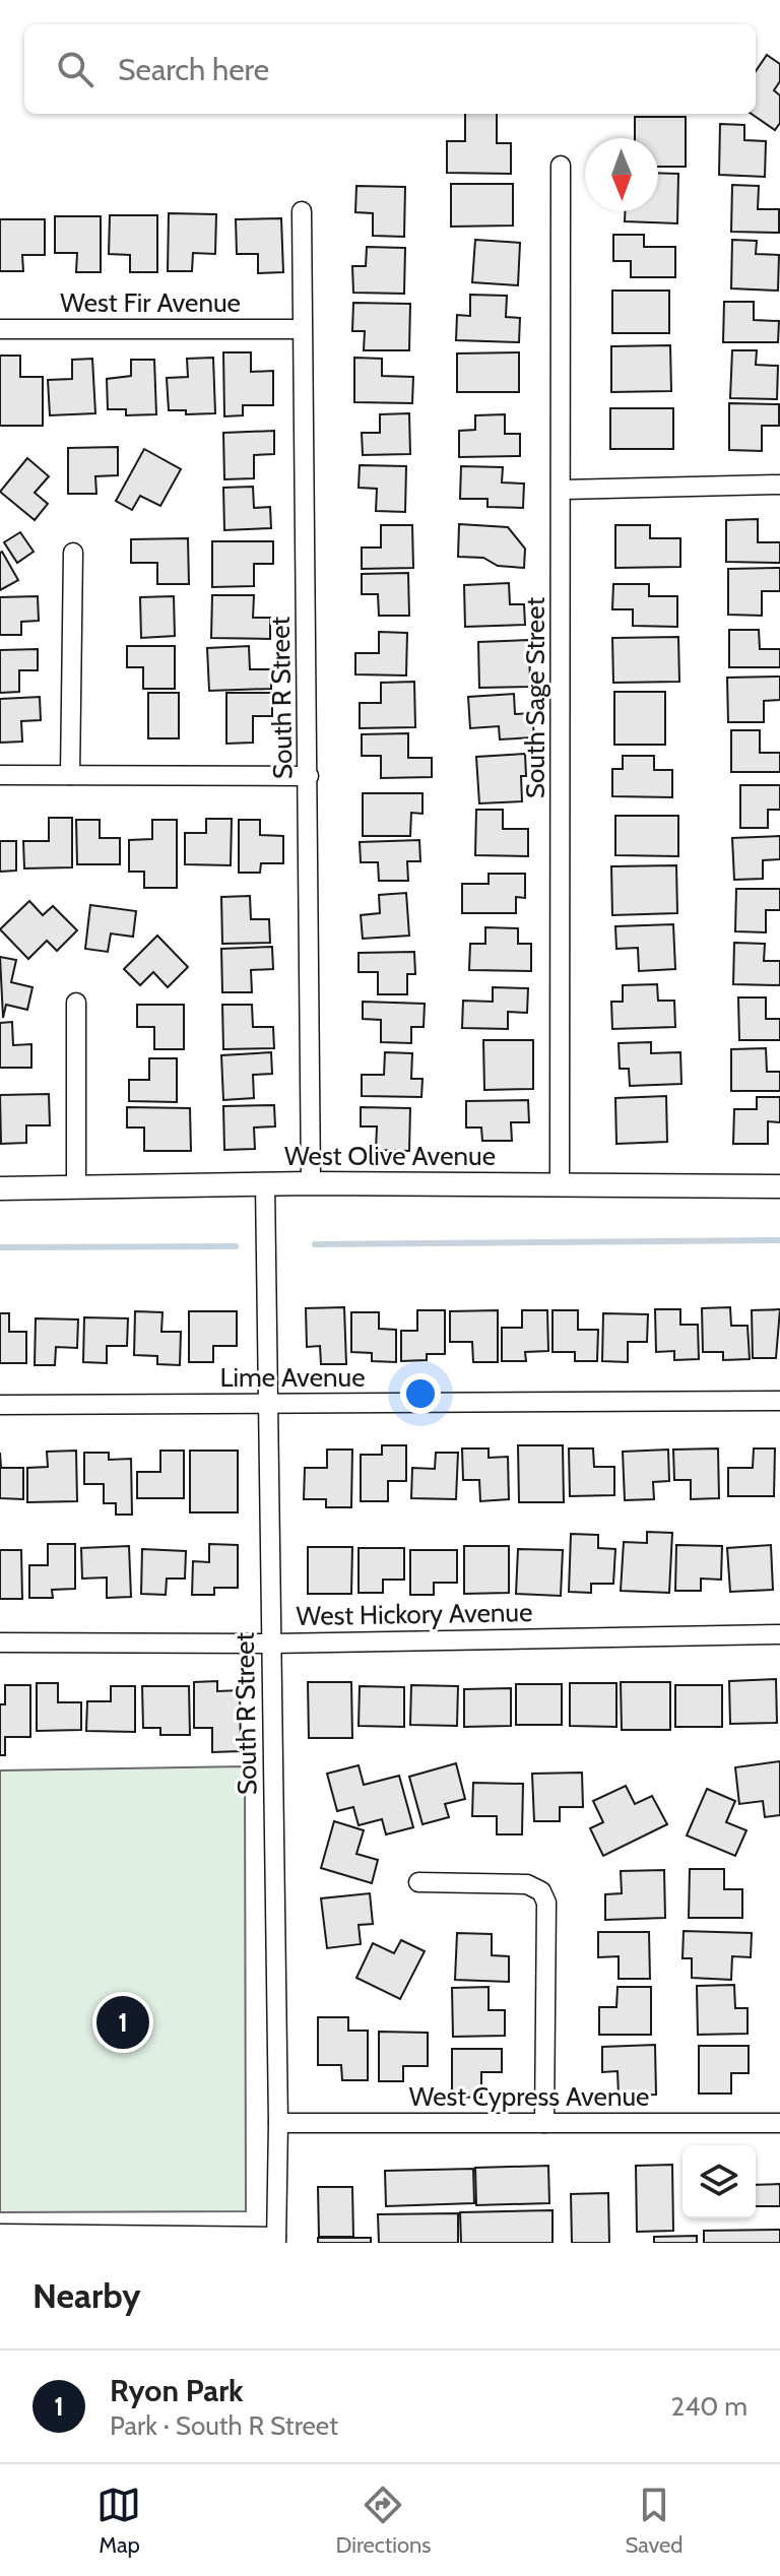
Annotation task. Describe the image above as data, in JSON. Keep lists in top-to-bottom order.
{
  "streets": {
    "street": [
      "West Fir Avenue",
      "South R Street",
      "South Sage Street",
      "West Olive Avenue",
      "Lime Avenue",
      "West Hickory Avenue",
      "West Cypress Avenue"
    ]
  },
  "crossings": [
    ["West Fir Avenue", "South R Street"],
    ["South R Street", "West Olive Avenue"],
    ["South R Street", "Lime Avenue"],
    ["South R Street", "West Hickory Avenue"],
    ["South R Street", "West Cypress Avenue"],
    ["South Sage Street", "West Olive Avenue"]
  ],
  "north": "bottom",
  "page": {
    "search": "Search here",
    "pins": "1",
    "heading": "Nearby",
    "list": [
      {
        "mark": "1",
        "name": "Ryon Park",
        "note": "Park · South R Street",
        "value": "240 m"
      }
    ],
    "nav": ["Map", "Directions", "Saved"]
  }
}
